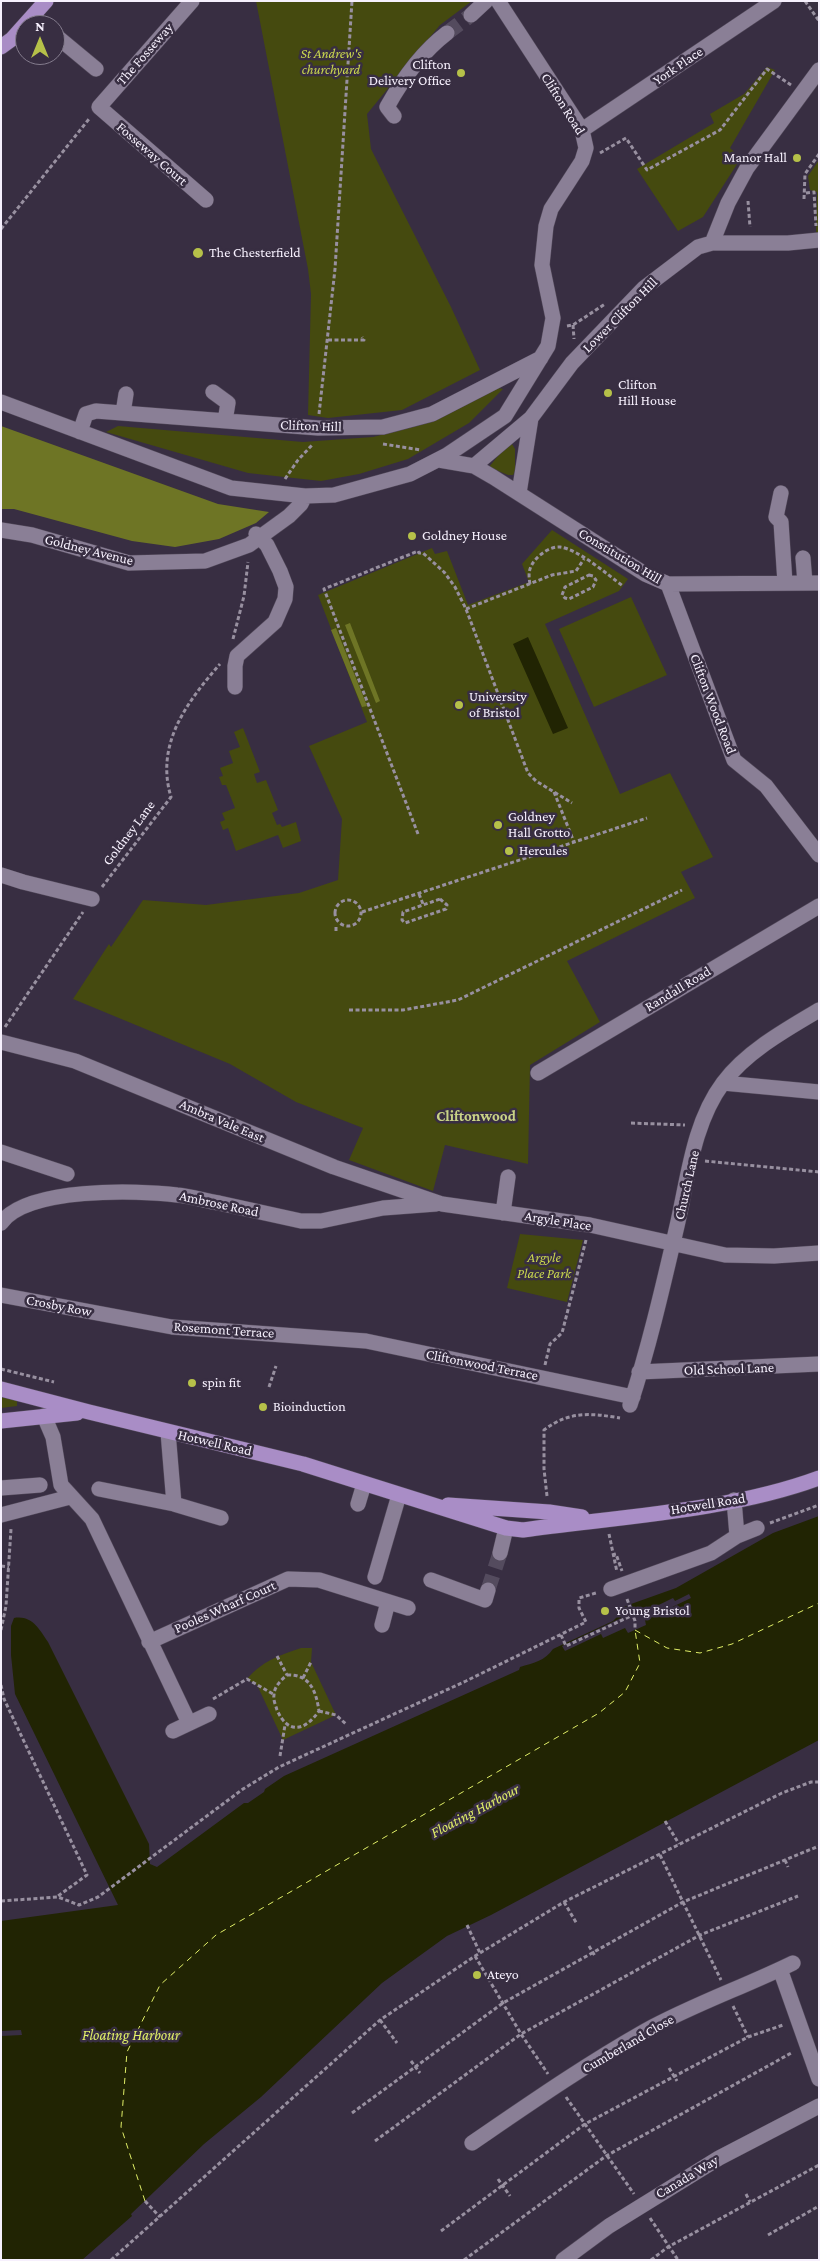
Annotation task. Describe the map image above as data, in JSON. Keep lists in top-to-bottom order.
{
  "streets": {
    "main road": ["Hotwell Road"],
    "street": [
      "The Fosseway",
      "York Place",
      "Clifton Road",
      "Fosseway Court",
      "Lower Clifton Hill",
      "Clifton Hill",
      "Goldney Avenue",
      "Constitution Hill",
      "Clifton Wood Road",
      "Randall Road",
      "Ambra Vale East",
      "Church Lane",
      "Ambrose Road",
      "Argyle Place",
      "Crosby Row",
      "Rosemont Terrace",
      "Cliftonwood Terrace",
      "Old School Lane",
      "Pooles Wharf Court",
      "Cumberland Close",
      "Canada Way"
    ],
    "path": ["Goldney Lane"]
  },
  "crossings": [
    ["The Fosseway", "Fosseway Court"],
    ["York Place", "Clifton Road"],
    ["Clifton Road", "Clifton Hill"],
    ["Clifton Road", "Constitution Hill"],
    ["Lower Clifton Hill", "Constitution Hill"],
    ["Constitution Hill", "Clifton Wood Road"],
    ["Goldney Lane", "Ambra Vale East"],
    ["Ambra Vale East", "Ambrose Road"],
    ["Ambra Vale East", "Argyle Place"],
    ["Church Lane", "Argyle Place"],
    ["Church Lane", "Cliftonwood Terrace"],
    ["Church Lane", "Old School Lane"],
    ["Ambrose Road", "Argyle Place"],
    ["Crosby Row", "Rosemont Terrace"],
    ["Rosemont Terrace", "Cliftonwood Terrace"]
  ],
  "districts": ["Cliftonwood"],
  "water": ["Floating Harbour"],
  "parks": ["St Andrew's churchyard", "Argyle Place Park"],
  "places": [
    "Clifton Delivery Office",
    "Manor Hall",
    "The Chesterfield",
    "Clifton Hill House",
    "Goldney House",
    "University of Bristol",
    "Goldney Hall Grotto",
    "Hercules",
    "spin fit",
    "Bioinduction",
    "Young Bristol",
    "Ateyo"
  ],
  "north": "top"
}
